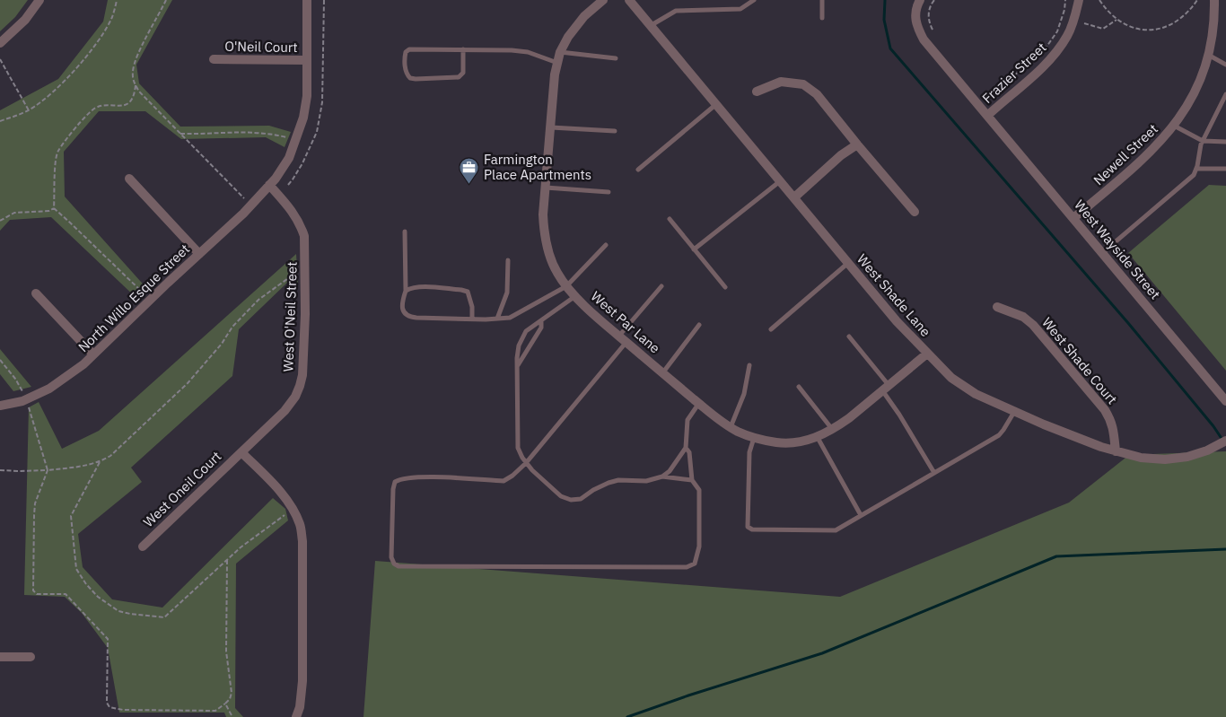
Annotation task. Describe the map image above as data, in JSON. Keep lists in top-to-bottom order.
{
  "streets": {
    "street": [
      "O'Neil Court",
      "Frazier Street",
      "Newell Street",
      "West Wayside Street",
      "West Shade Lane",
      "North Willo Esque Street",
      "West O'Neil Street",
      "West Par Lane",
      "West Shade Court",
      "West Oneil Court"
    ]
  },
  "crossings": [
    ["Frazier Street", "West Wayside Street"],
    ["Newell Street", "West Wayside Street"],
    ["West Shade Lane", "West Par Lane"],
    ["West Shade Lane", "West Shade Court"],
    ["North Willo Esque Street", "West O'Neil Street"],
    ["West O'Neil Street", "West Oneil Court"]
  ],
  "places": {
    "office": ["Farmington Place Apartments"]
  }
}
